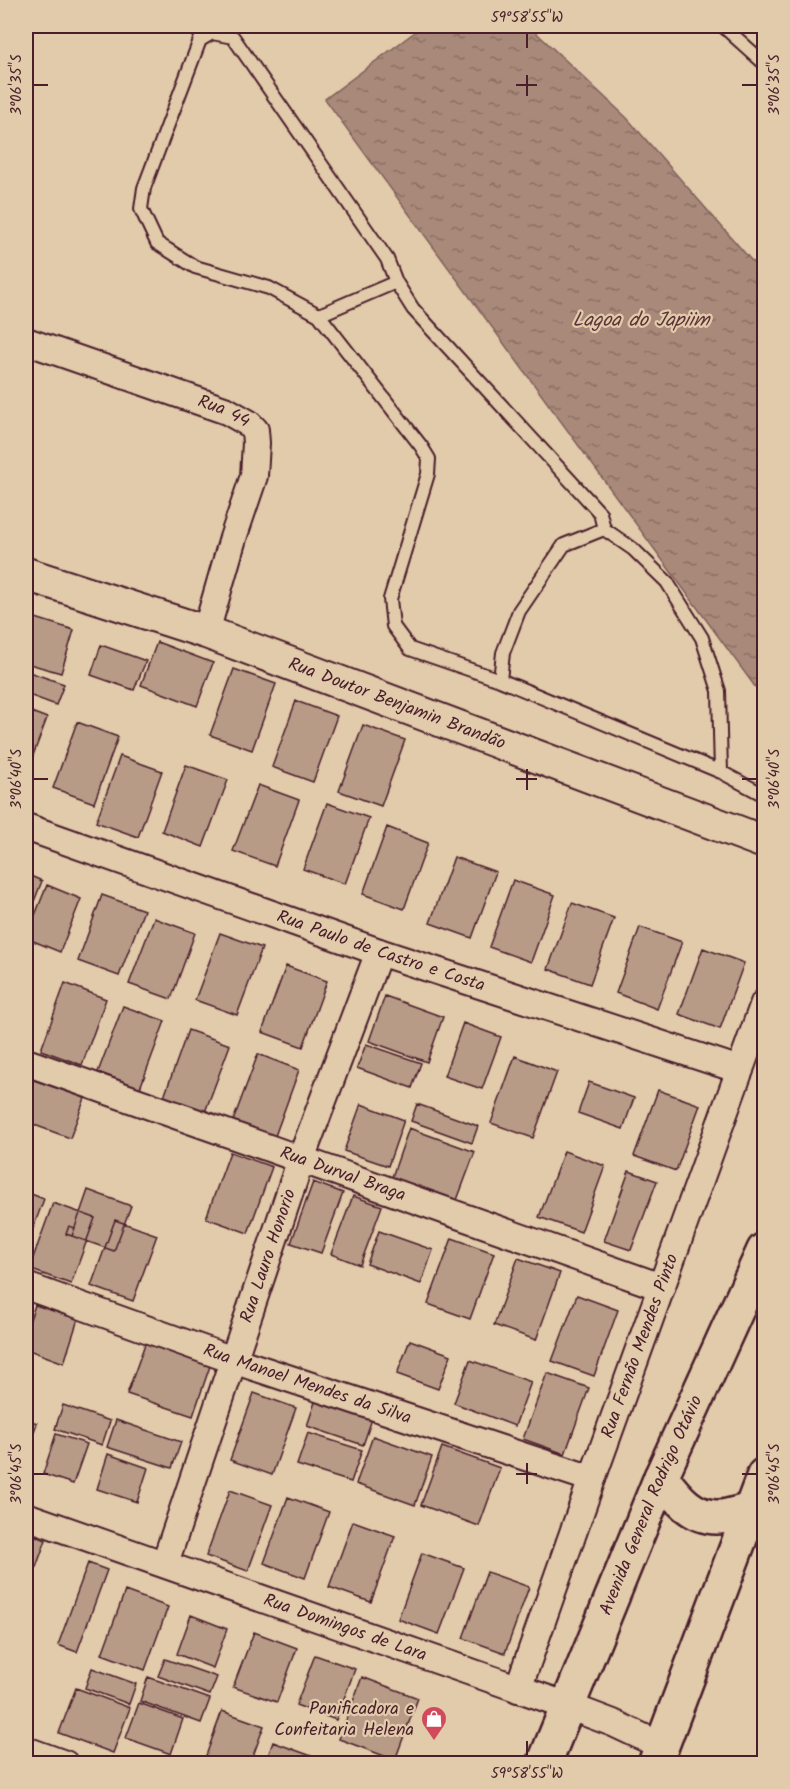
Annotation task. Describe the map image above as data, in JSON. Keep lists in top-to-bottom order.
{
  "streets": {
    "main road": ["Avenida General Rodrigo Otávio"],
    "street": [
      "Rua 44",
      "Rua Doutor Benjamin Brandão",
      "Rua Paulo de Castro e Costa",
      "Rua Durval Braga",
      "Rua Lauro Honorio",
      "Rua Fernão Mendes Pinto",
      "Rua Manoel Mendes da Silva",
      "Rua Domingos de Lara"
    ]
  },
  "crossings": [
    ["Rua 44", "Rua Doutor Benjamin Brandão"],
    ["Rua Paulo de Castro e Costa", "Rua Lauro Honorio"],
    ["Rua Paulo de Castro e Costa", "Rua Fernão Mendes Pinto"],
    ["Rua Durval Braga", "Rua Lauro Honorio"],
    ["Rua Durval Braga", "Rua Fernão Mendes Pinto"],
    ["Rua Lauro Honorio", "Rua Manoel Mendes da Silva"],
    ["Rua Lauro Honorio", "Rua Domingos de Lara"],
    ["Rua Fernão Mendes Pinto", "Rua Manoel Mendes da Silva"],
    ["Rua Fernão Mendes Pinto", "Rua Domingos de Lara"],
    ["Avenida General Rodrigo Otávio", "Rua Domingos de Lara"]
  ],
  "water": ["Lagoa do Japiim"],
  "places": {
    "shop": ["Panificadora e Confeitaria Helena"]
  },
  "coordinates": [
    "59°58'55\"W",
    "3°06'35\"S",
    "3°06'40\"S",
    "3°06'45\"S"
  ]
}
